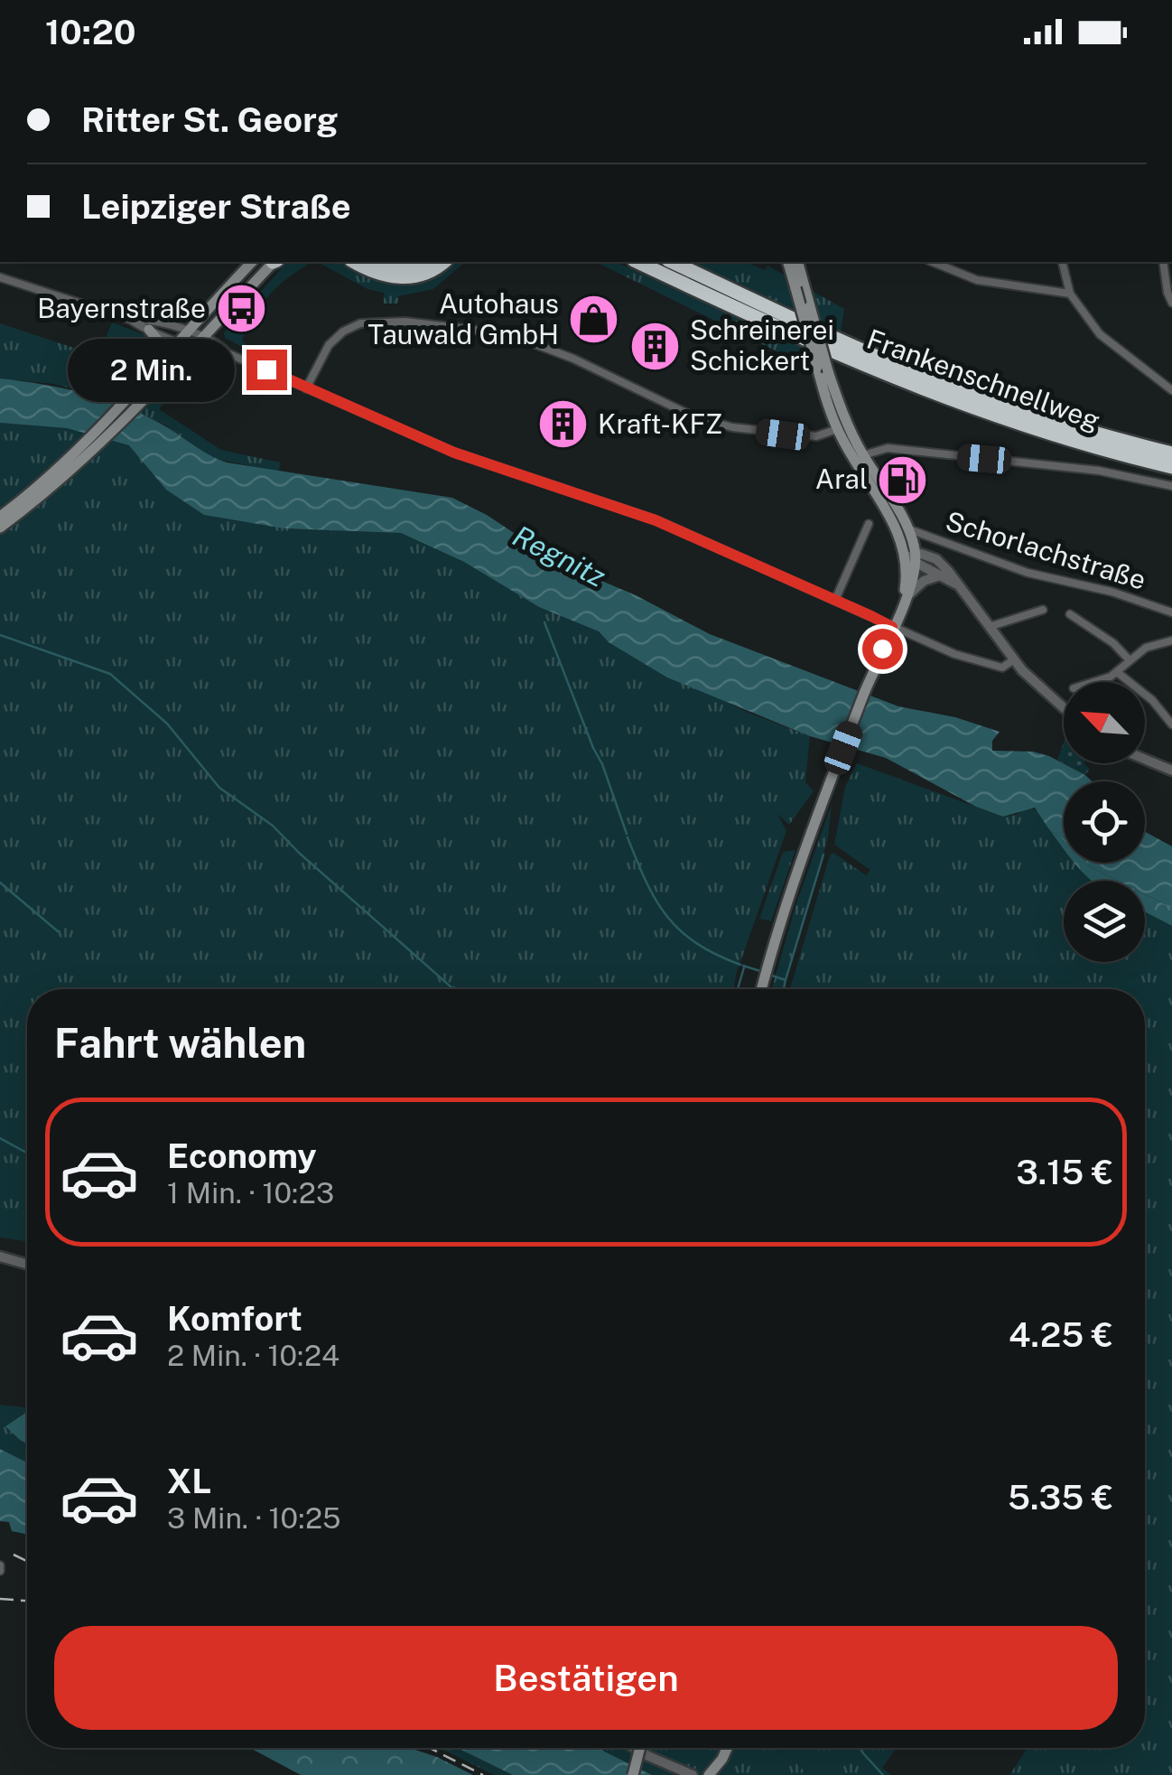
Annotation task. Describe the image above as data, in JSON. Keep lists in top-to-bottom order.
{
  "streets": {
    "highway": ["Frankenschnellweg"],
    "street": ["Schorlachstraße"]
  },
  "water": ["Regnitz"],
  "places": {
    "bus stop": ["Bayernstraße"],
    "shop": ["Autohaus Tauwald GmbH"],
    "building": ["Schreinerei Schickert", "Kraft-KFZ"],
    "fuel station": ["Aral"]
  },
  "north": "top left",
  "page": {
    "status": "10:20",
    "banner": ["Ritter St. Georg", "Leipziger Straße"],
    "bubble": "2 Min.",
    "heading": "Fahrt wählen",
    "list": [
      {
        "name": "Economy",
        "note": "1 Min. · 10:23",
        "value": "3.15 €"
      },
      {
        "name": "Komfort",
        "note": "2 Min. · 10:24",
        "value": "4.25 €"
      },
      {
        "name": "XL",
        "note": "3 Min. · 10:25",
        "value": "5.35 €"
      }
    ],
    "buttons": "Bestätigen"
  }
}
